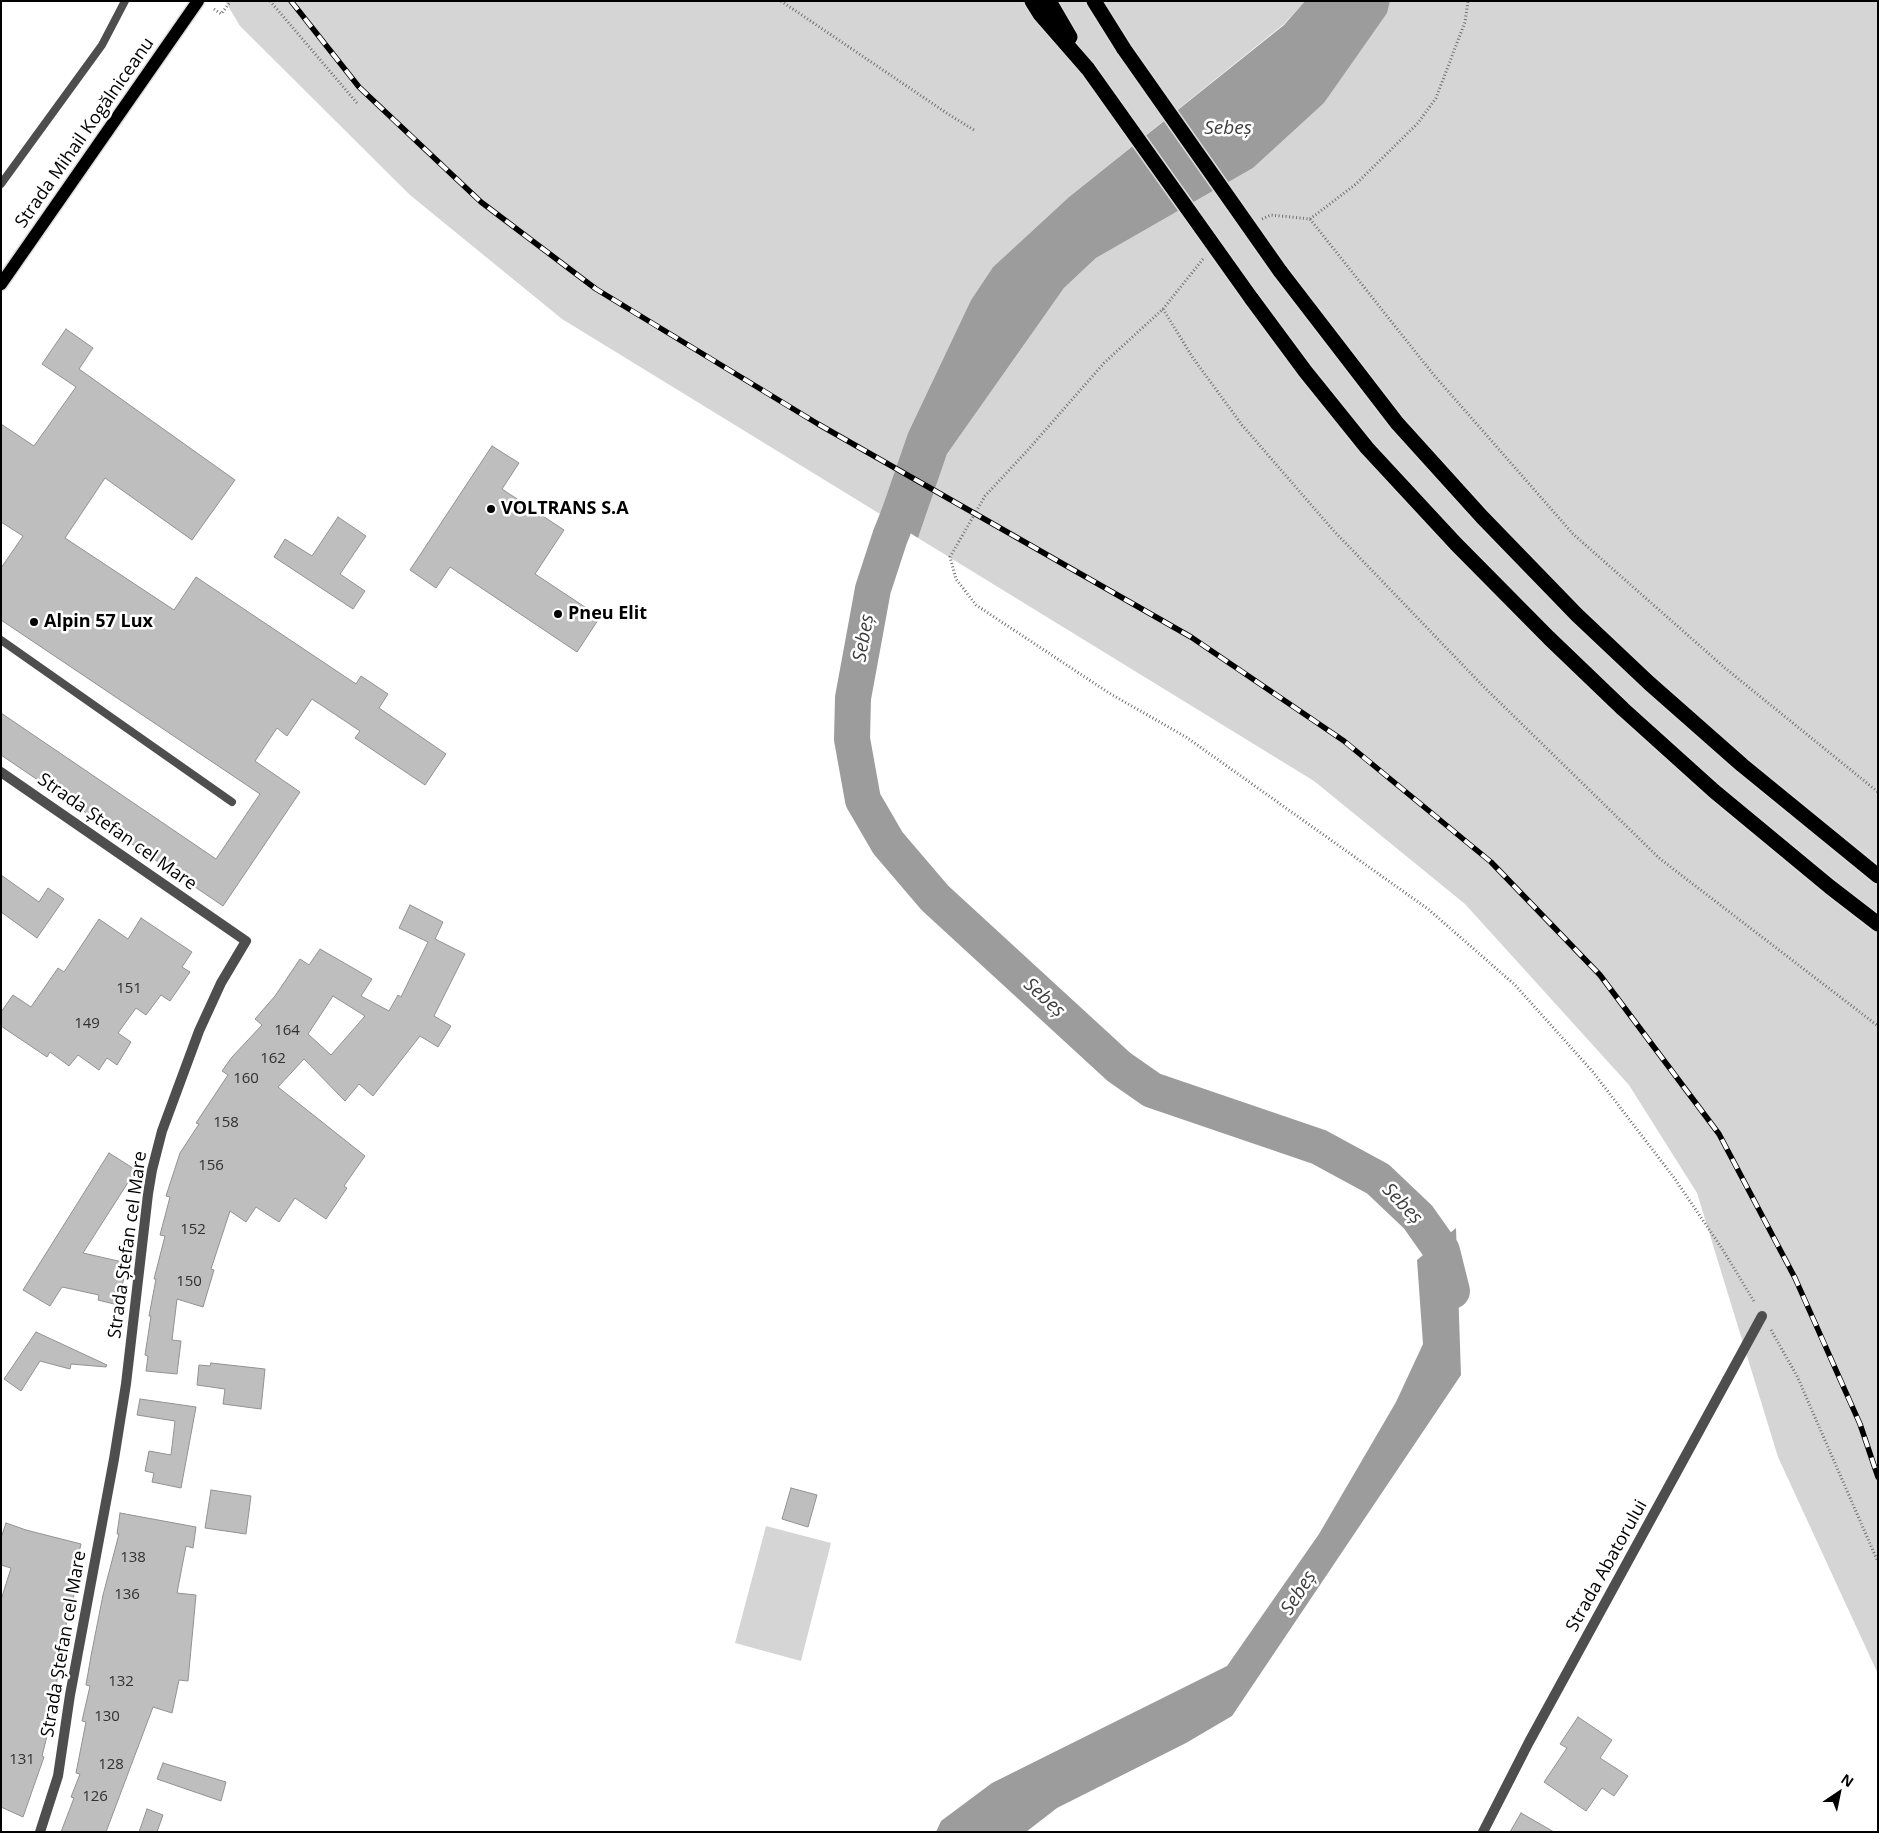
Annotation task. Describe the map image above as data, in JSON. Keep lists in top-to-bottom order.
{
  "streets": {
    "main road": ["Strada Mihail Kogălniceanu"],
    "street": ["Strada Ștefan cel Mare", "Strada Abatorului"]
  },
  "water": ["Sebeș"],
  "places": ["VOLTRANS S.A", "Pneu Elit", "Alpin 57 Lux"],
  "house_numbers": [
    "151",
    "149",
    "164",
    "162",
    "160",
    "158",
    "156",
    "152",
    "150",
    "138",
    "136",
    "132",
    "130",
    "131",
    "128",
    "126"
  ],
  "north": "top right"
}
